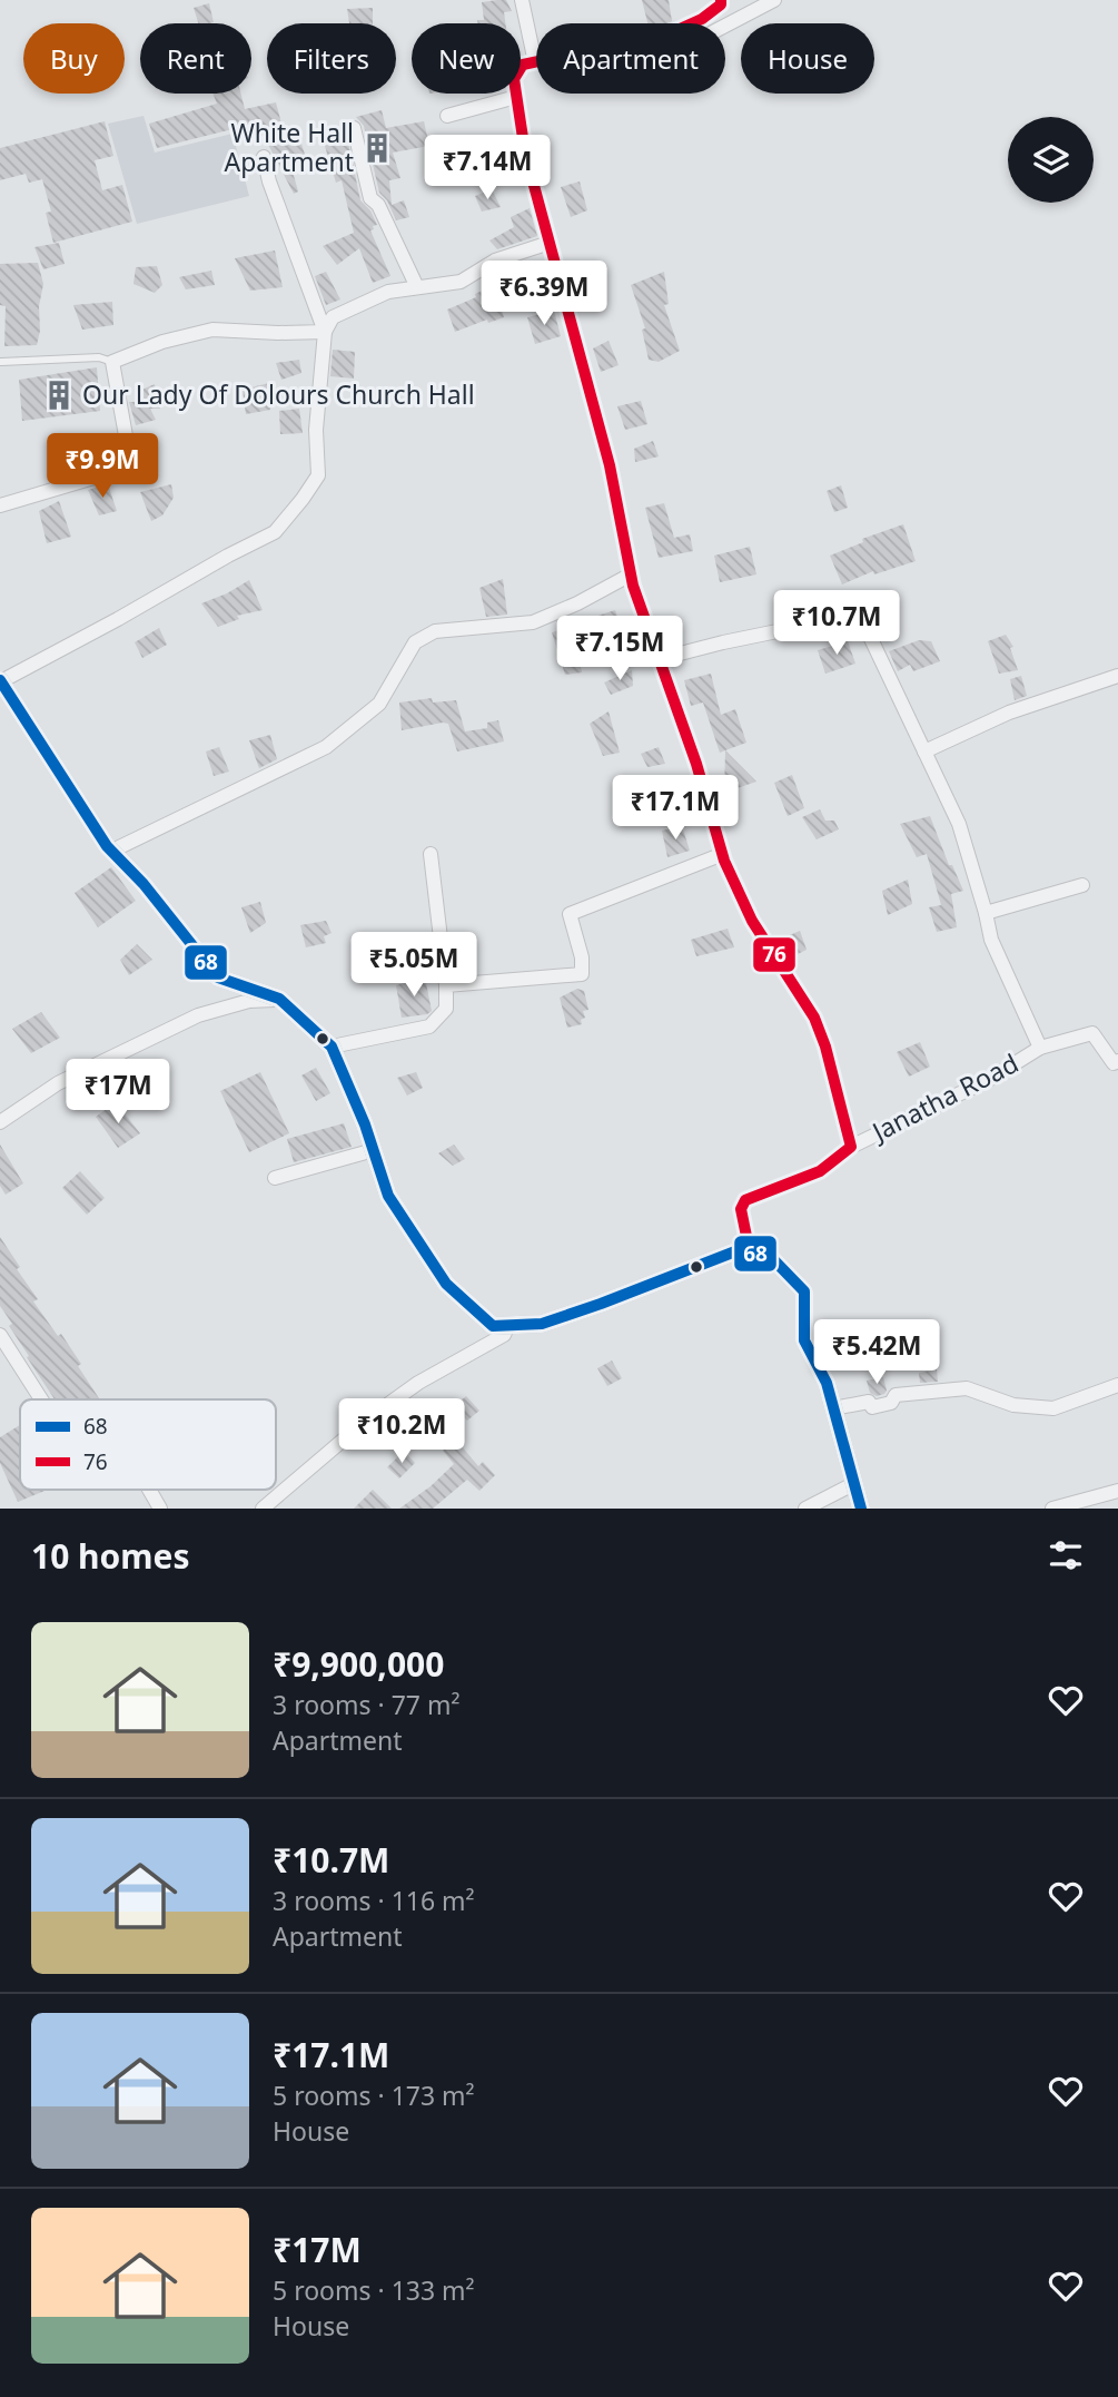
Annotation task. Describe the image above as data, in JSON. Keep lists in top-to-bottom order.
{
  "streets": {
    "street": ["Janatha Road"]
  },
  "places": {
    "building": ["White Hall Apartment", "Our Lady Of Dolours Church Hall"]
  },
  "lines": ["transit line 76", "transit line 68"],
  "legend": ["68", "76"],
  "page": {
    "chip": [
      "Buy",
      "Rent",
      "Filters",
      "New",
      "Apartment",
      "House"
    ],
    "price": [
      "₹7.14M",
      "₹6.39M",
      "₹9.9M",
      "₹10.7M",
      "₹7.15M",
      "₹17.1M",
      "₹5.05M",
      "₹17M",
      "₹5.42M",
      "₹10.2M"
    ],
    "heading": "10 homes",
    "list": [
      {
        "name": "₹9,900,000",
        "note": "3 rooms · 77 m² · Apartment"
      },
      {
        "name": "₹10.7M",
        "note": "3 rooms · 116 m² · Apartment"
      },
      {
        "name": "₹17.1M",
        "note": "5 rooms · 173 m² · House"
      },
      {
        "name": "₹17M",
        "note": "5 rooms · 133 m² · House"
      }
    ]
  }
}
